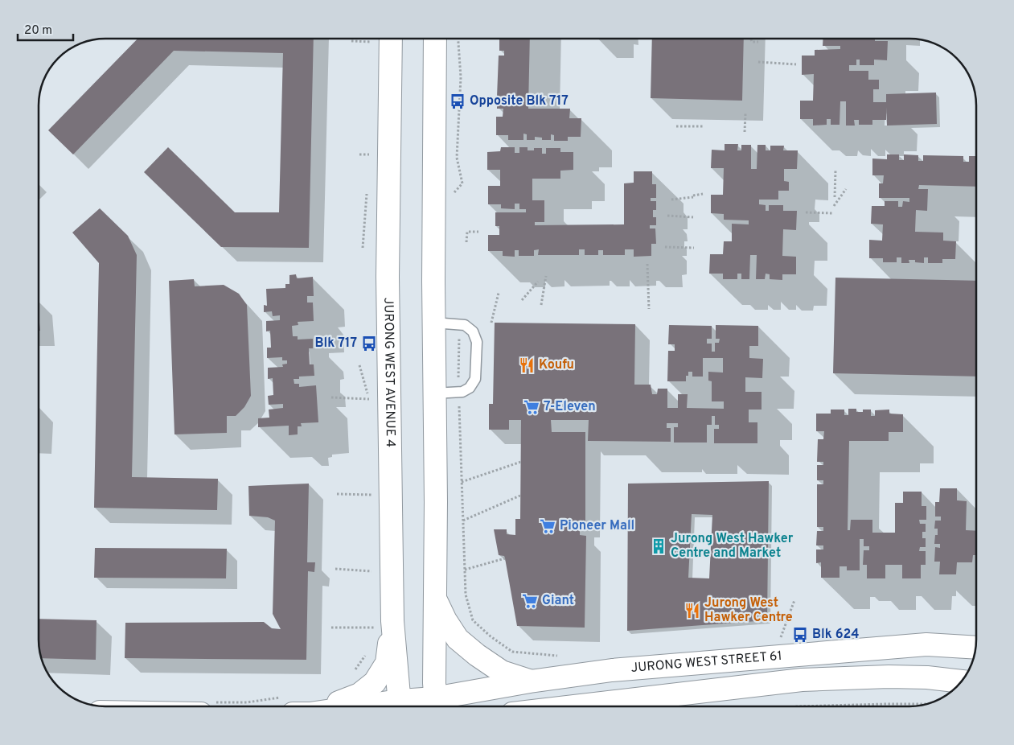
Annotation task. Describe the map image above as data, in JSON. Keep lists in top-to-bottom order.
{
  "streets": {
    "main road": ["JURONG WEST AVENUE 4", "JURONG WEST STREET 61"]
  },
  "places": {
    "bus stop": ["Opposite Blk 717", "Blk 717", "Blk 624"],
    "restaurant": ["Koufu", "Jurong West Hawker Centre"],
    "supermarket": ["7-Eleven", "Pioneer Mall", "Giant"],
    "building": ["Jurong West Hawker Centre and Market"]
  },
  "scale_bar": "20 m"
}
